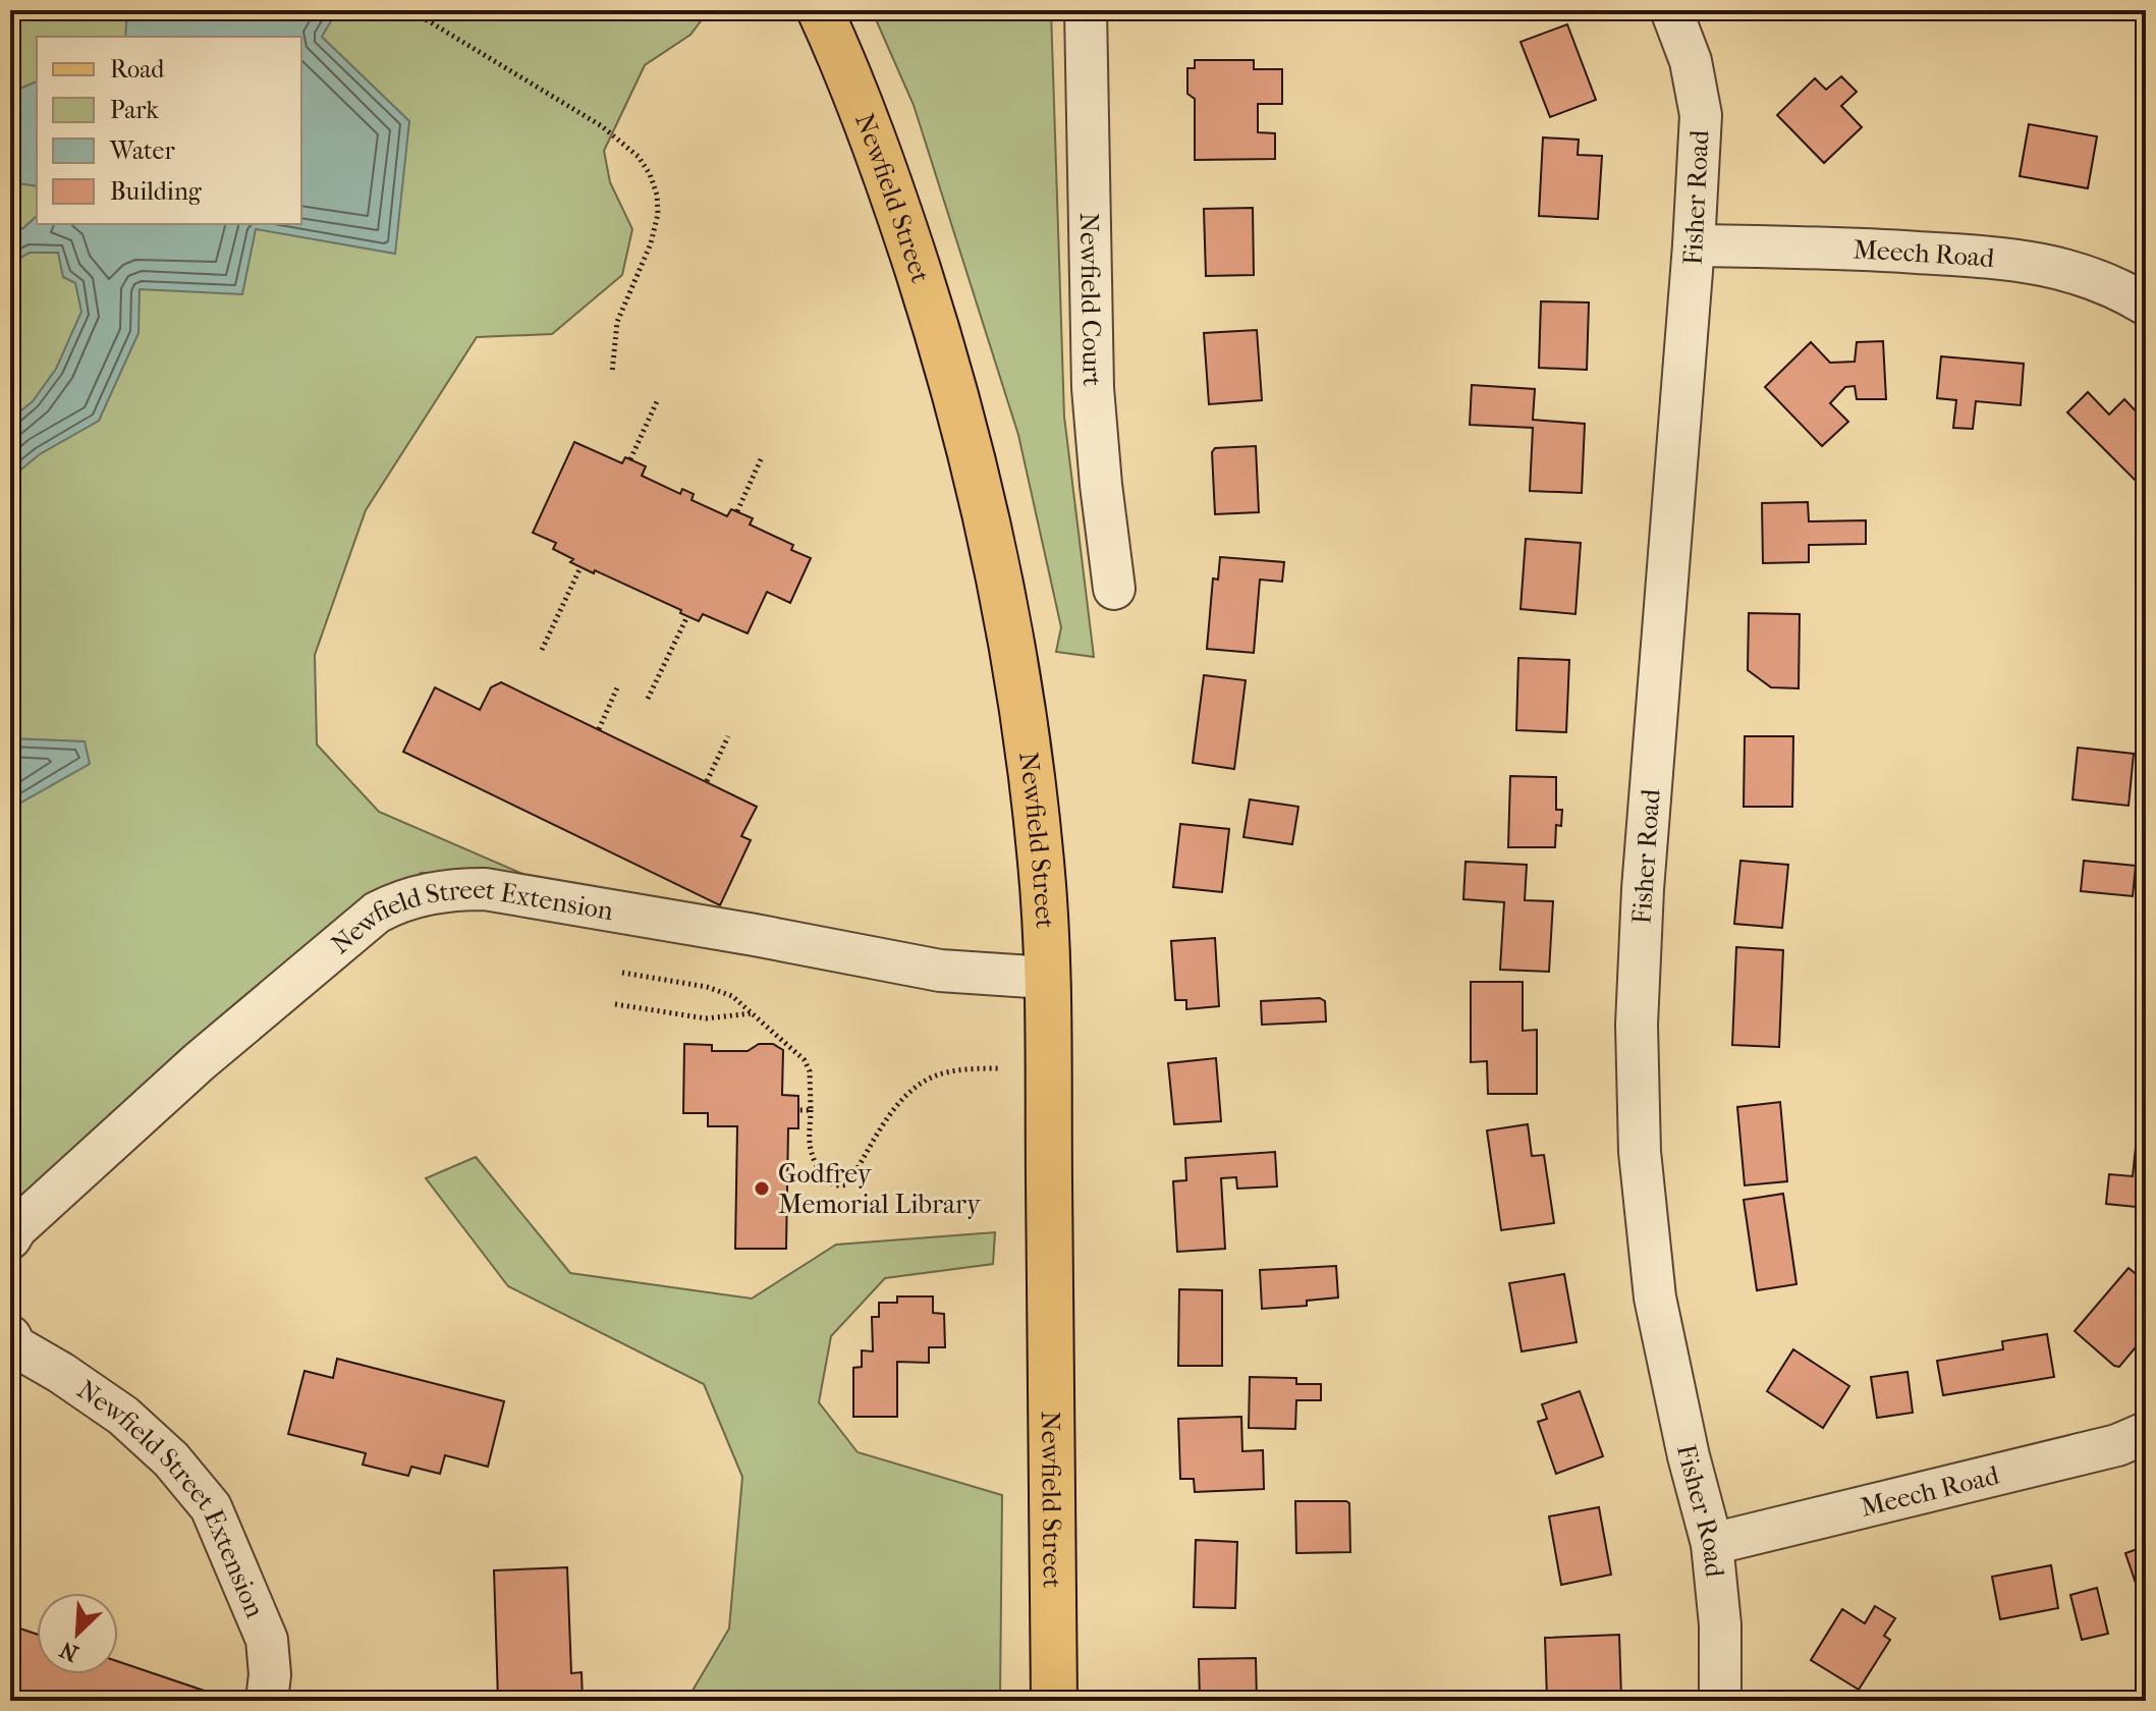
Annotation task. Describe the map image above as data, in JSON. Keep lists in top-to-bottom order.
{
  "streets": {
    "main road": ["Newfield Street"],
    "street": [
      "Fisher Road",
      "Meech Road",
      "Newfield Court",
      "Newfield Street Extension"
    ]
  },
  "crossings": [
    ["Fisher Road", "Meech Road"],
    ["Newfield Street", "Newfield Street Extension"]
  ],
  "places": ["Godfrey Memorial Library"],
  "legend": [
    "Road",
    "Park",
    "Water",
    "Building"
  ],
  "north": "bottom left"
}
